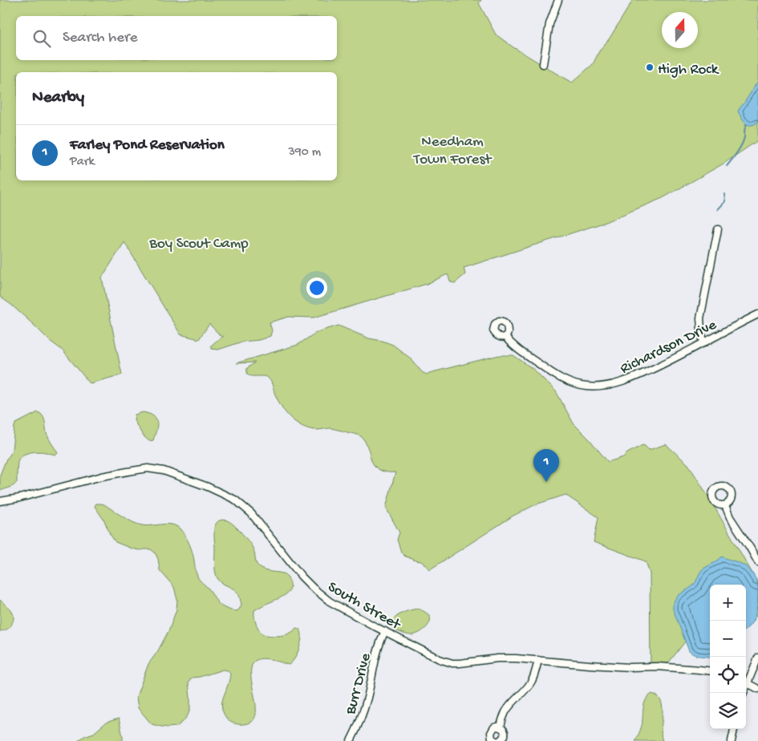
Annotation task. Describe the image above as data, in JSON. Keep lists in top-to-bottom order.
{
  "streets": {
    "street": ["Richardson Drive", "South Street", "Burr Drive"]
  },
  "crossings": [
    ["South Street", "Burr Drive"]
  ],
  "parks": ["Needham Town Forest", "Boy Scout Camp"],
  "places": ["High Rock"],
  "north": "top",
  "page": {
    "search": "Search here",
    "heading": "Nearby",
    "list": [
      {
        "mark": "1",
        "name": "Farley Pond Reservation",
        "note": "Park",
        "value": "390 m"
      }
    ],
    "pins": "1",
    "map_buttons": ["+", "−"]
  }
}
